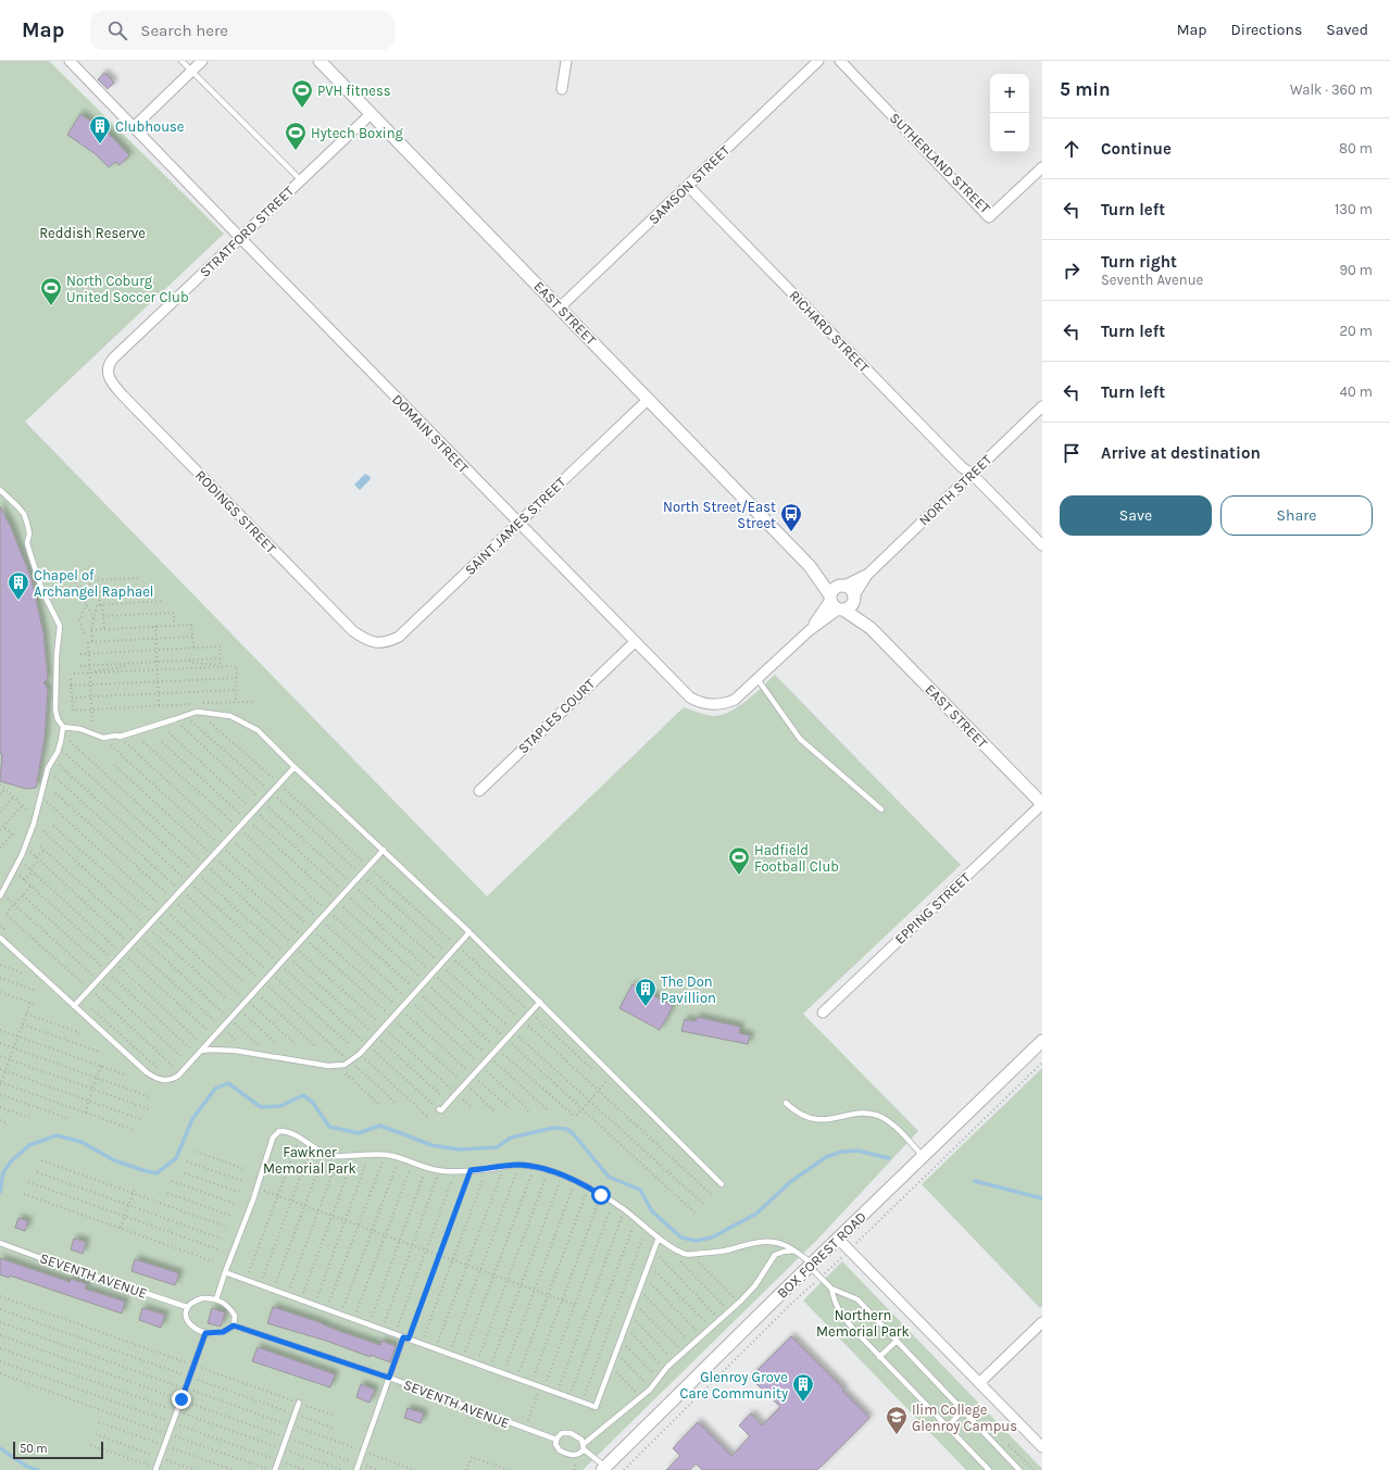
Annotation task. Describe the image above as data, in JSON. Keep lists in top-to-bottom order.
{
  "streets": {
    "street": [
      "SUTHERLAND STREET",
      "SAMSON STREET",
      "STRATFORD STREET",
      "EAST STREET",
      "RICHARD STREET",
      "DOMAIN STREET",
      "NORTH STREET",
      "RODINGS STREET",
      "SAINT JAMES STREET",
      "STAPLES COURT",
      "EPPING STREET",
      "BOX FOREST ROAD"
    ],
    "lane": ["SEVENTH AVENUE"]
  },
  "crossings": [
    ["SAMSON STREET", "EAST STREET"],
    ["SAMSON STREET", "RICHARD STREET"],
    ["STRATFORD STREET", "EAST STREET"],
    ["STRATFORD STREET", "DOMAIN STREET"],
    ["STRATFORD STREET", "RODINGS STREET"],
    ["EAST STREET", "DOMAIN STREET"],
    ["EAST STREET", "NORTH STREET"],
    ["EAST STREET", "SAINT JAMES STREET"],
    ["EAST STREET", "EPPING STREET"],
    ["RICHARD STREET", "NORTH STREET"],
    ["DOMAIN STREET", "NORTH STREET"],
    ["DOMAIN STREET", "SAINT JAMES STREET"],
    ["DOMAIN STREET", "STAPLES COURT"],
    ["RODINGS STREET", "SAINT JAMES STREET"]
  ],
  "parks": ["Reddish Reserve", "Fawkner Memorial Park", "Northern Memorial Park"],
  "places": {
    "sports": [
      "PVH fitness",
      "Hytech Boxing",
      "North Coburg United Soccer Club",
      "Hadfield Football Club"
    ],
    "building": [
      "Clubhouse",
      "Chapel of Archangel Raphael",
      "The Don Pavillion",
      "Glenroy Grove Care Community"
    ],
    "bus stop": ["North Street/East Street"],
    "school or university": ["Ilim College Glenroy Campus"]
  },
  "scale_bar": "50 m",
  "page": {
    "header": "Map",
    "search": "Search here",
    "nav": ["Map", "Directions", "Saved"],
    "heading": ["5 min", "Walk · 360 m"],
    "map_buttons": ["+", "−"],
    "list": [
      ["Continue", "80 m"],
      ["Turn left", "130 m"],
      ["Turn right", "Seventh Avenue", "90 m"],
      ["Turn left", "20 m"],
      ["Turn left", "40 m"],
      "Arrive at destination"
    ],
    "buttons": ["Save", "Share"],
    "scale": "50 m"
  }
}
